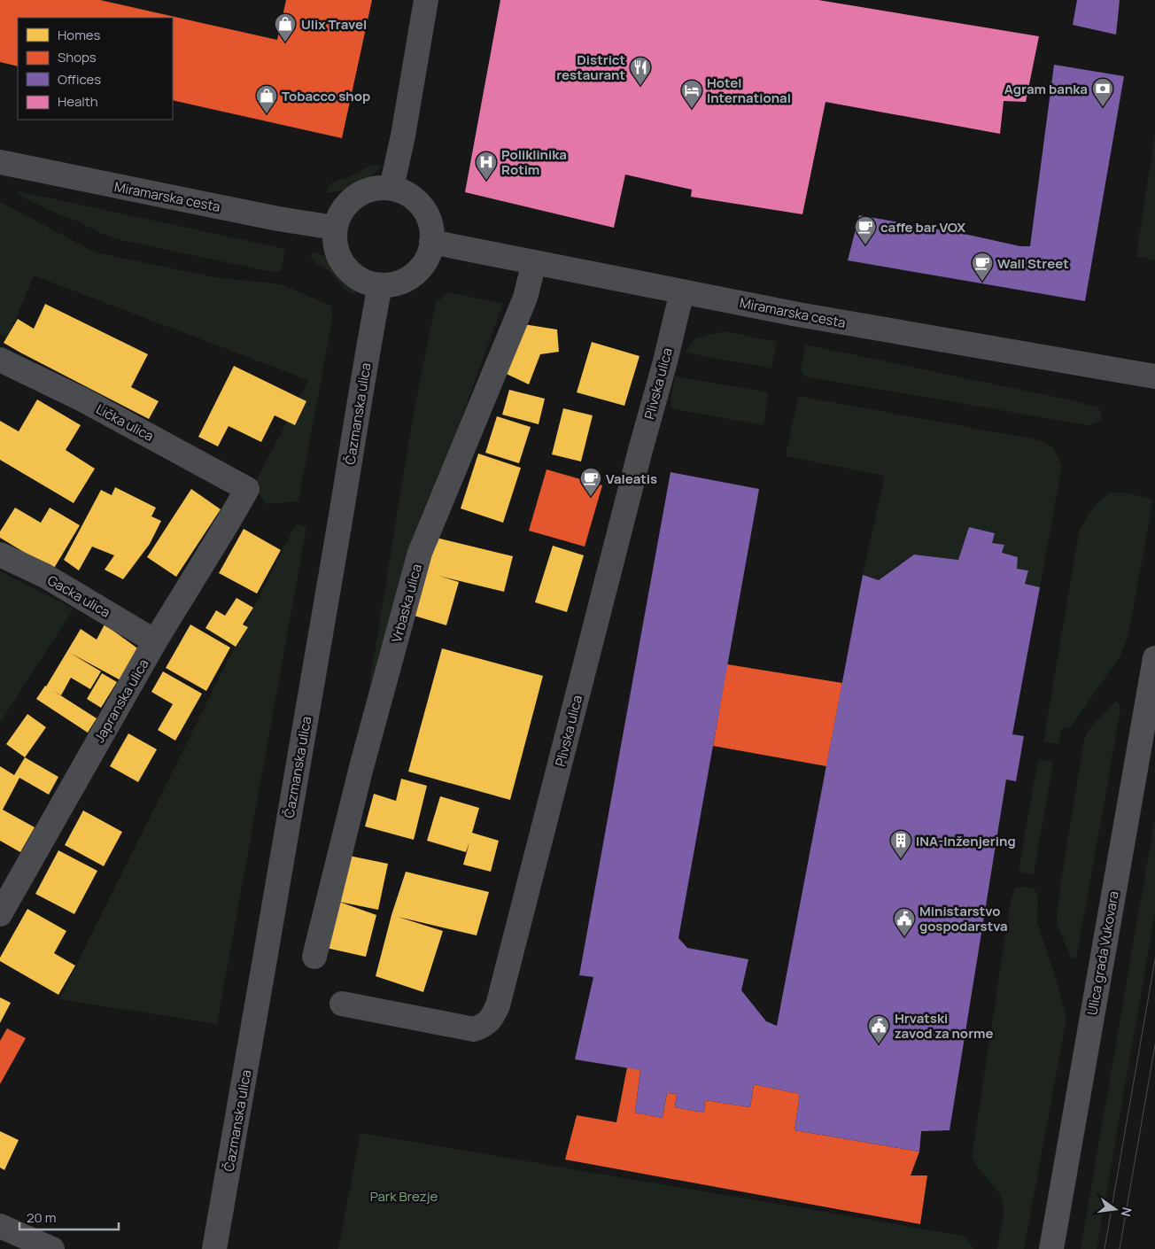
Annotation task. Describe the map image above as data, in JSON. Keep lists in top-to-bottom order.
{
  "streets": {
    "main road": ["Ulica grada Vukovara"],
    "street": [
      "Miramarska cesta",
      "Plivska ulica",
      "Čazmanska ulica",
      "Lička ulica",
      "Gacka ulica",
      "Vrbaska ulica",
      "Japranska ulica"
    ]
  },
  "crossings": [
    ["Miramarska cesta", "Plivska ulica"],
    ["Miramarska cesta", "Čazmanska ulica"],
    ["Miramarska cesta", "Vrbaska ulica"],
    ["Lička ulica", "Japranska ulica"],
    ["Gacka ulica", "Japranska ulica"]
  ],
  "parks": ["Park Brezje"],
  "places": {
    "shop": ["Ulix Travel", "Tobacco shop"],
    "restaurant": ["District restaurant"],
    "bank": ["Agram banka"],
    "hotel": ["Hotel International"],
    "hospital": ["Poliklinika Rotim"],
    "cafe": ["caffe bar VOX", "Wall Street", "Valeatis"],
    "building": ["INA-Inženjering"],
    "public building": ["Ministarstvo gospodarstva", "Hrvatski zavod za norme"]
  },
  "legend": [
    "Homes",
    "Shops",
    "Offices",
    "Health"
  ],
  "scale_bar": "20 m",
  "north": "right"
}
